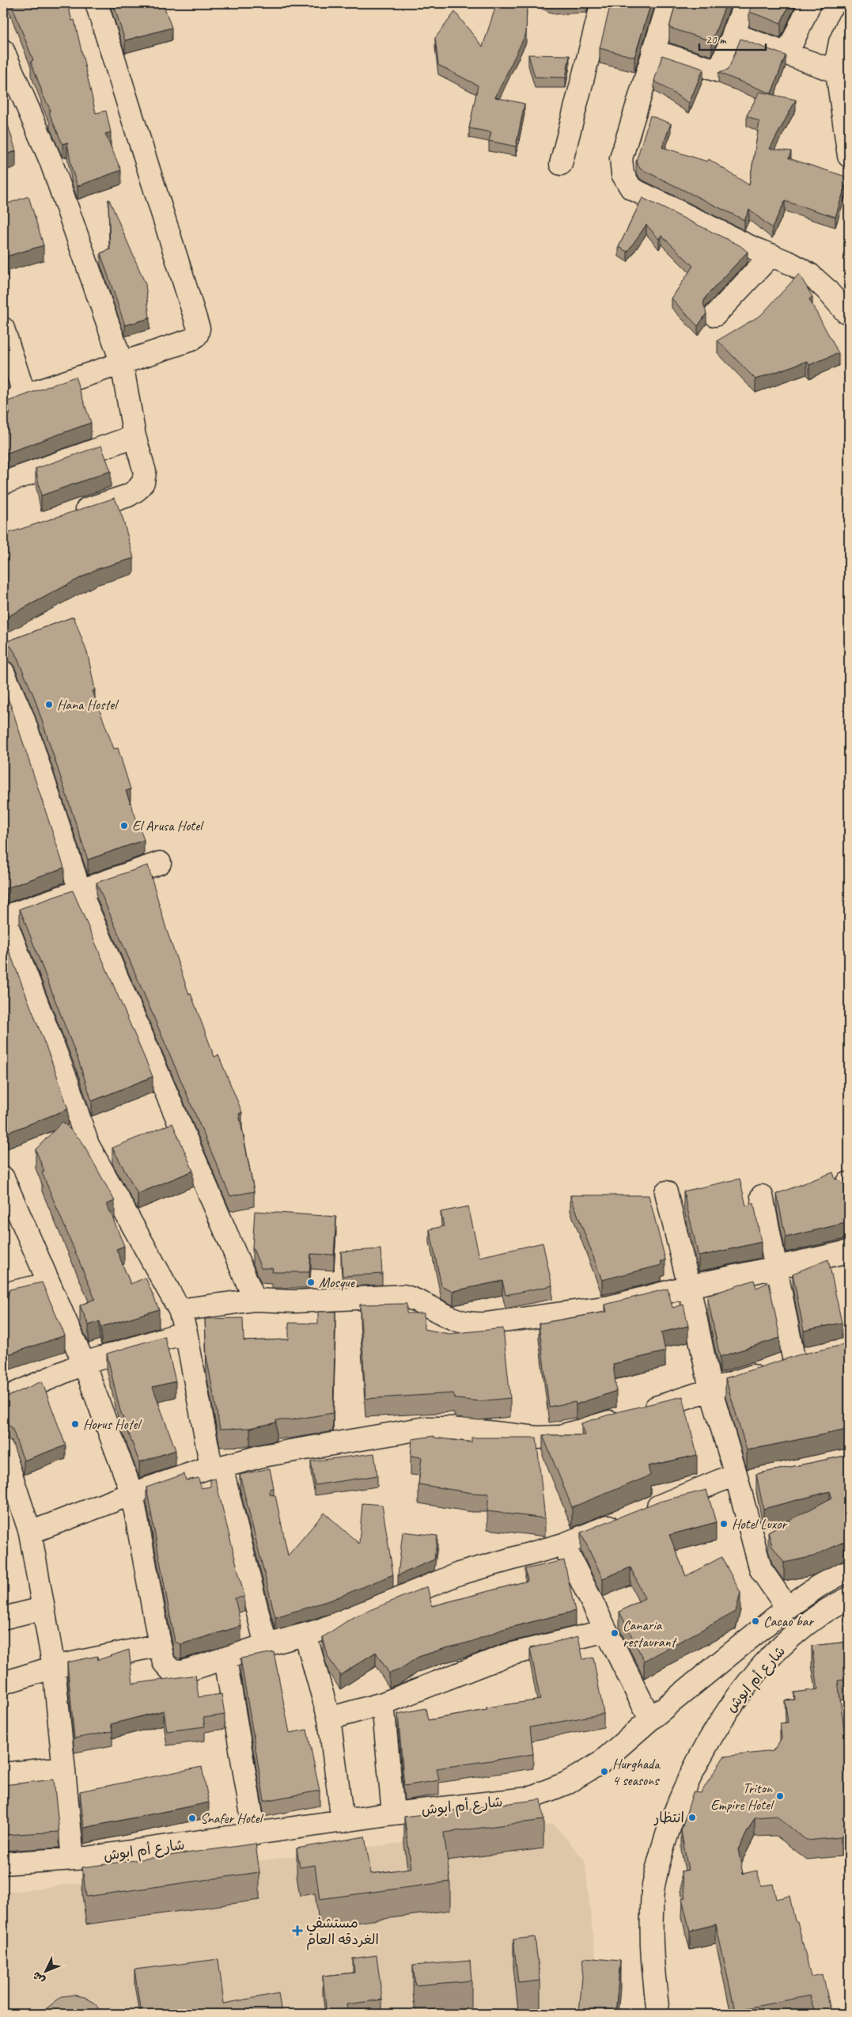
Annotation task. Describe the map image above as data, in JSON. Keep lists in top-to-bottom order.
{
  "streets": {
    "street": ["شارع أم ابوش"]
  },
  "places": {
    "other": [
      "Hana Hostel",
      "El Arusa Hotel",
      "Mosque",
      "Horus Hotel",
      "Hotel Luxor",
      "Cacao bar",
      "Canaria restaurant",
      "Hurghada 4 seasons",
      "Triton Empire Hotel",
      "انتظار",
      "Snafer Hotel"
    ],
    "health": ["مستشفي الغردقه العام"]
  },
  "scale_bar": "20 m",
  "north": "bottom left"
}
